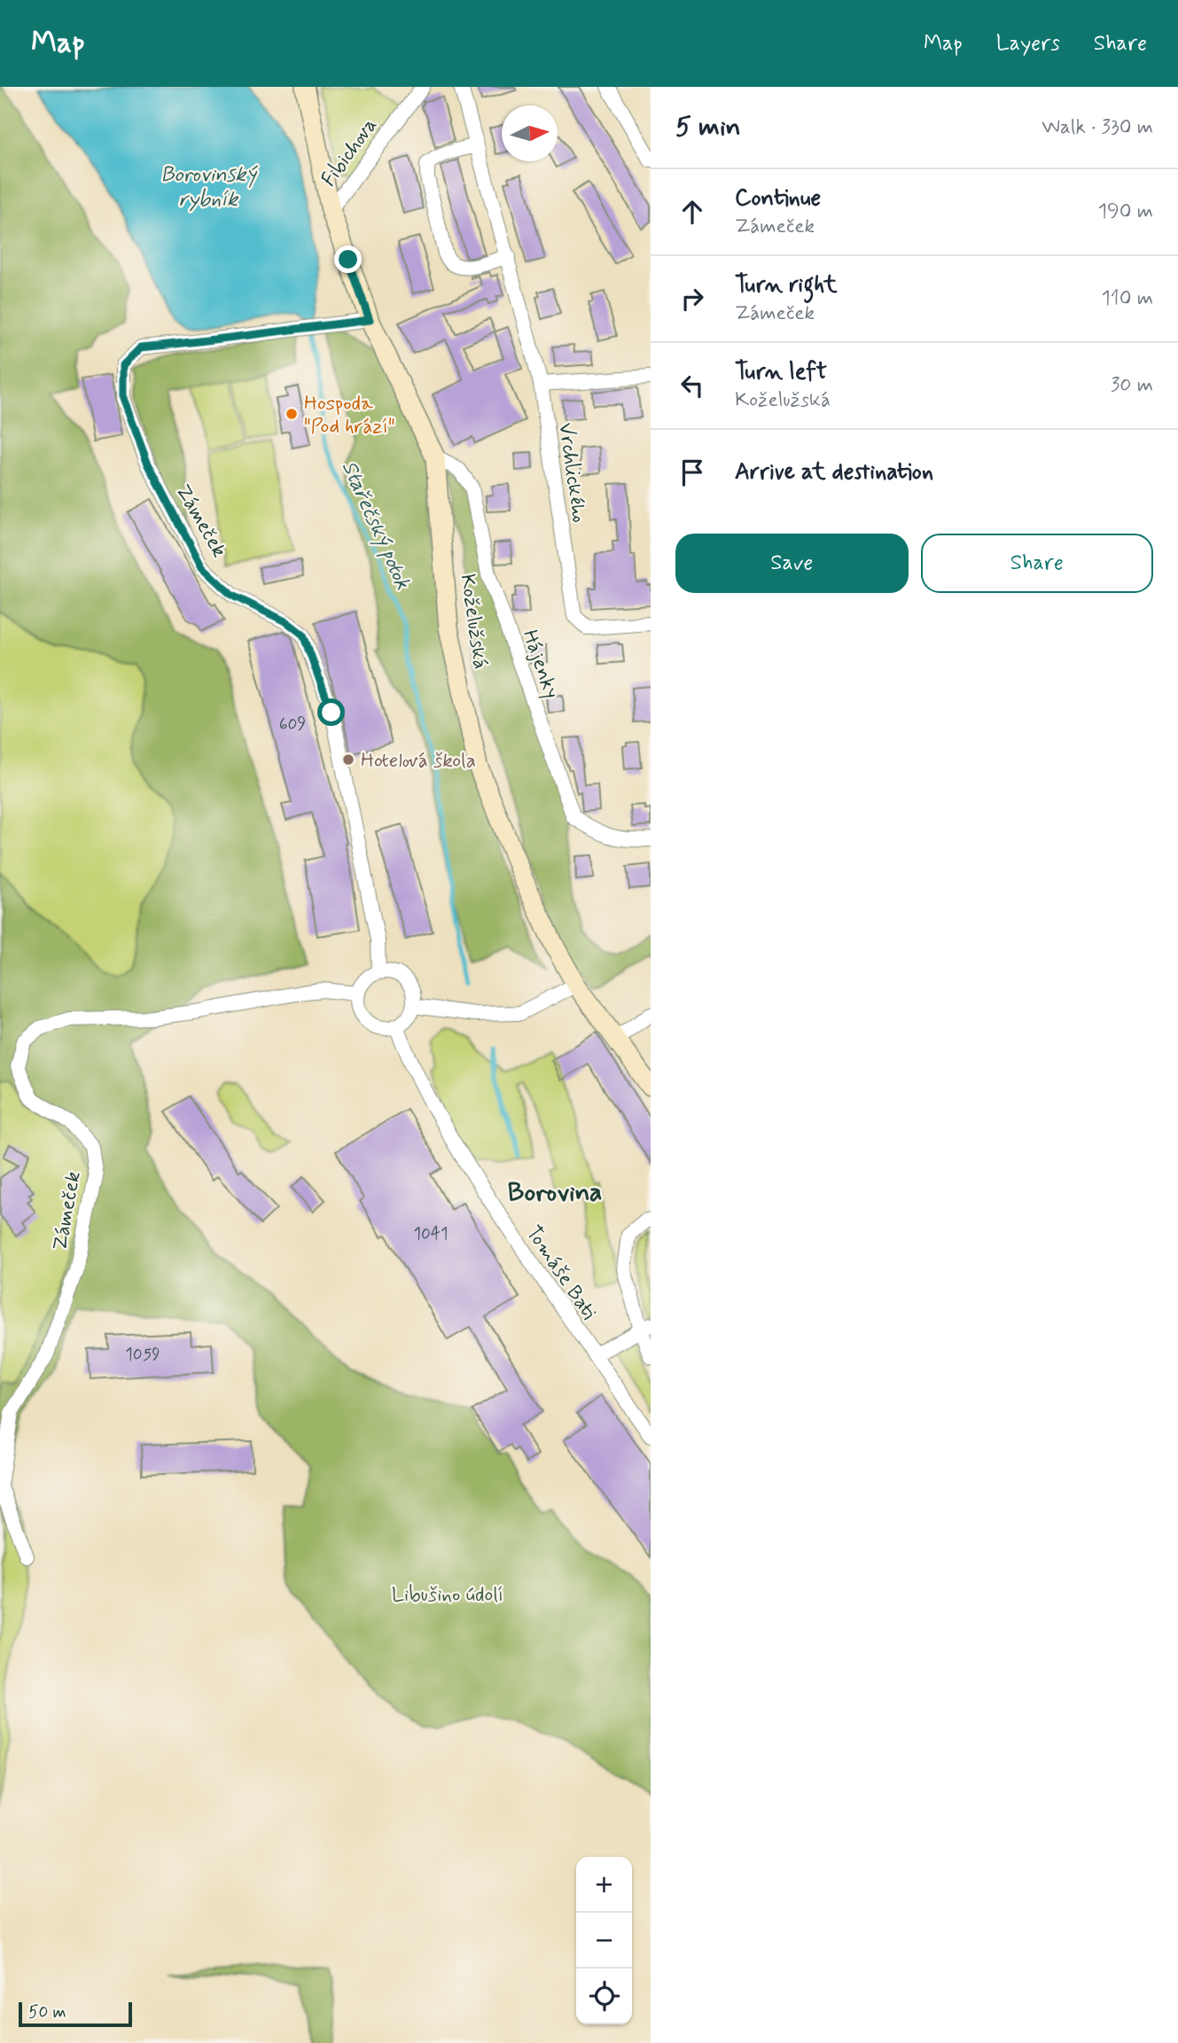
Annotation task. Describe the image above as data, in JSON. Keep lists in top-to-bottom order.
{
  "streets": {
    "main road": ["Koželužská"],
    "street": [
      "Fibichova",
      "Vrchlického",
      "Zámeček",
      "Hájenky",
      "Tomáše Bati"
    ]
  },
  "crossings": [
    ["Fibichova", "Koželužská"],
    ["Zámeček", "Koželužská"],
    ["Zámeček", "Tomáše Bati"],
    ["Koželužská", "Hájenky"]
  ],
  "districts": ["Borovina"],
  "water": ["Borovinský rybník", "Stařečský potok"],
  "parks": ["Libušino údolí"],
  "places": ["Hospoda \"Pod hrází\"", "Hotelová škola"],
  "house_numbers": ["609", "1041", "1059"],
  "scale_bar": "50 m",
  "north": "right",
  "page": {
    "header": "Map",
    "nav": ["Map", "Layers", "Share"],
    "heading": ["5 min", "Walk · 330 m"],
    "list": [
      ["Continue", "Zámeček", "190 m"],
      ["Turn right", "Zámeček", "110 m"],
      ["Turn left", "Koželužská", "30 m"],
      "Arrive at destination"
    ],
    "buttons": ["Save", "Share"],
    "map_buttons": ["+", "−"],
    "scale": "50 m"
  }
}
